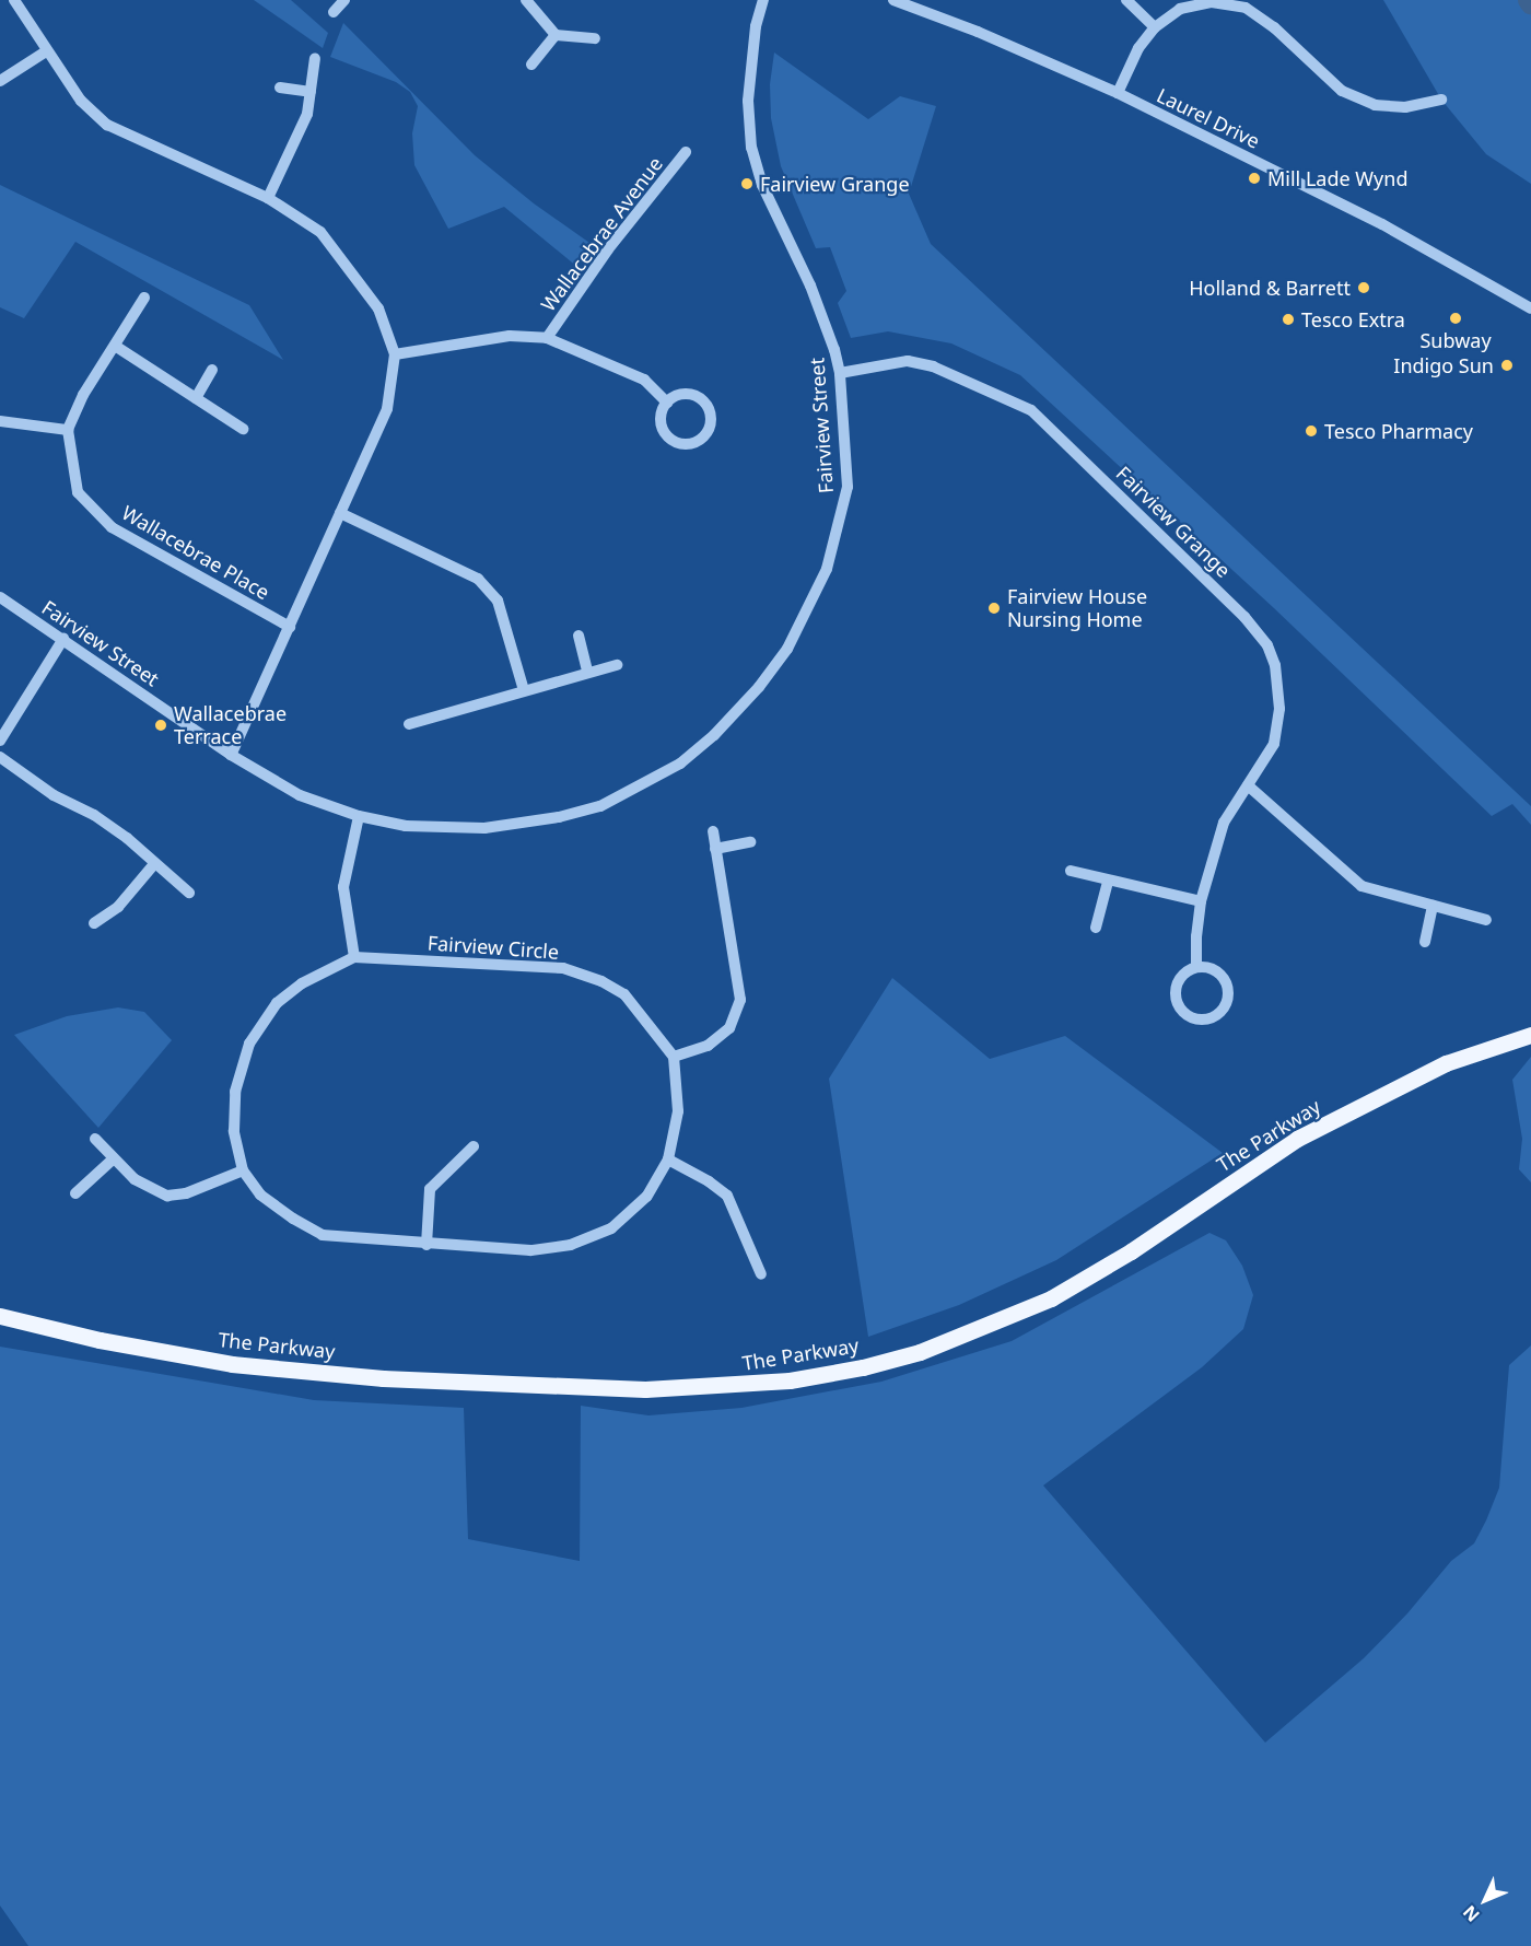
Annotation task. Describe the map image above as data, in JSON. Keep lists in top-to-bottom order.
{
  "streets": {
    "main road": ["The Parkway"],
    "street": [
      "Laurel Drive",
      "Wallacebrae Avenue",
      "Fairview Street",
      "Fairview Grange",
      "Wallacebrae Place",
      "Fairview Circle"
    ]
  },
  "crossings": [
    ["Fairview Street", "Fairview Grange"]
  ],
  "places": [
    "Mill Lade Wynd",
    "Fairview Grange",
    "Holland & Barrett",
    "Subway",
    "Tesco Extra",
    "Indigo Sun",
    "Tesco Pharmacy",
    "Fairview House Nursing Home",
    "Wallacebrae Terrace"
  ],
  "north": "bottom left"
}
